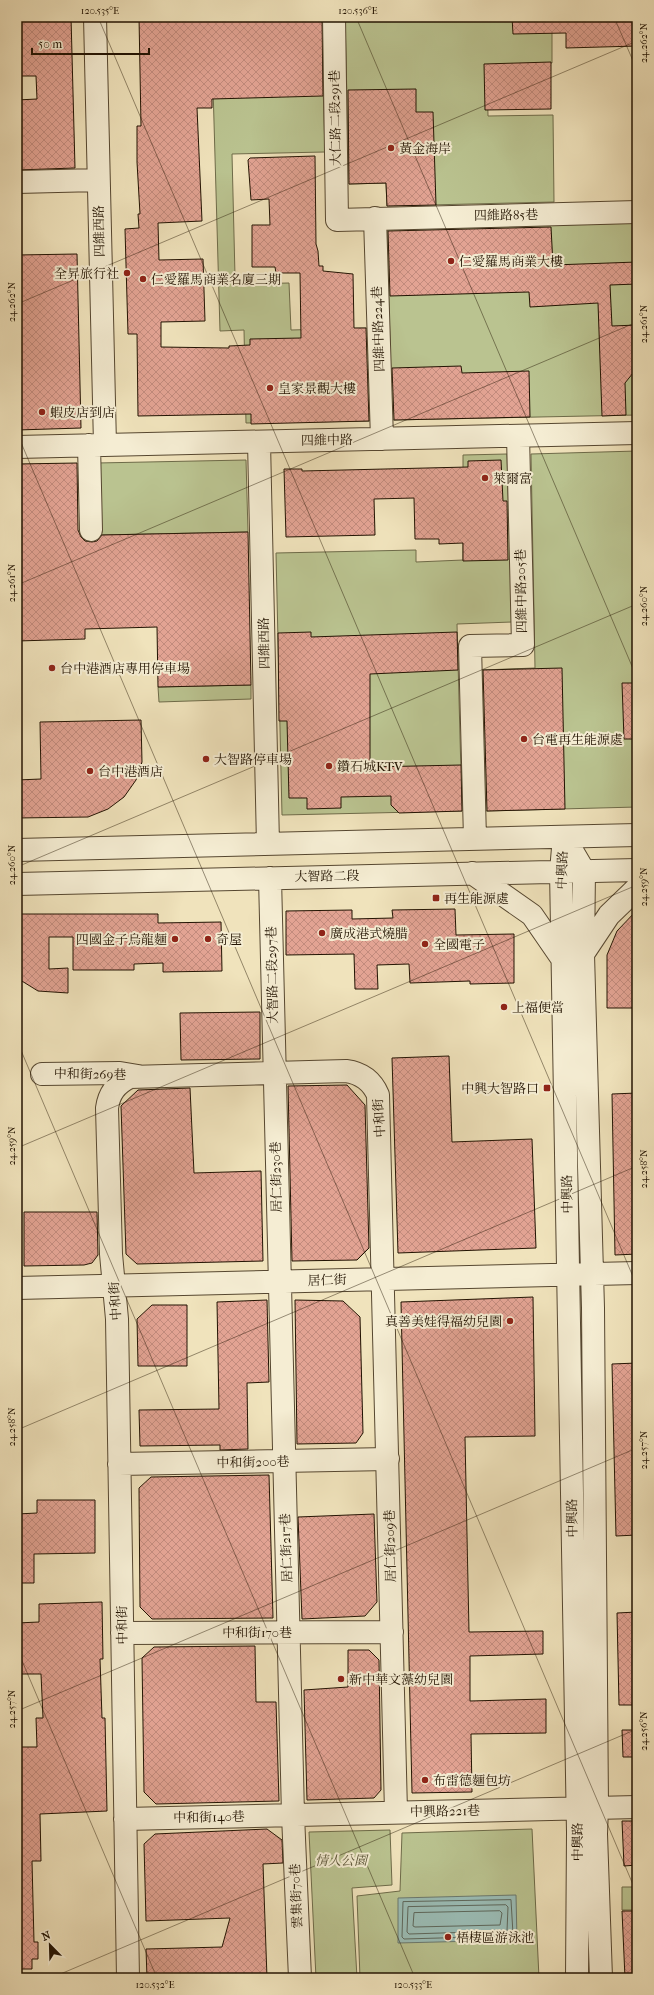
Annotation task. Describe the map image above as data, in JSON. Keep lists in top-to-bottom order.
{
  "streets": {
    "street": [
      "大仁路二段291巷",
      "四維路85巷",
      "四維西路",
      "四維中路224巷",
      "四維中路",
      "四維中路205巷",
      "中興路",
      "大智路二段",
      "大智路二段297巷",
      "中和街269巷",
      "中和街",
      "居仁街230巷",
      "居仁街",
      "中和街200巷",
      "居仁街209巷",
      "居仁街217巷",
      "中和街170巷",
      "中興路221巷",
      "中和街140巷",
      "雲集街70巷"
    ]
  },
  "crossings": [
    ["大仁路二段291巷", "四維路85巷"],
    ["四維路85巷", "四維中路224巷"],
    ["四維西路", "四維中路"],
    ["四維中路224巷", "四維中路"],
    ["四維中路", "四維中路205巷"],
    ["中興路", "大智路二段"],
    ["中興路", "居仁街"],
    ["中興路", "中興路221巷"],
    ["大智路二段", "大智路二段297巷"],
    ["大智路二段297巷", "中和街"],
    ["大智路二段297巷", "居仁街230巷"],
    ["中和街269巷", "中和街"],
    ["中和街", "居仁街230巷"],
    ["中和街", "居仁街"],
    ["中和街", "中和街200巷"],
    ["中和街", "居仁街209巷"],
    ["中和街", "中和街170巷"],
    ["中和街", "中和街140巷"],
    ["居仁街230巷", "居仁街"],
    ["居仁街230巷", "居仁街217巷"],
    ["居仁街", "居仁街209巷"],
    ["居仁街", "居仁街217巷"],
    ["中和街200巷", "居仁街209巷"],
    ["中和街200巷", "居仁街217巷"],
    ["居仁街209巷", "中和街170巷"],
    ["居仁街209巷", "中興路221巷"],
    ["居仁街217巷", "中和街170巷"],
    ["居仁街217巷", "中興路221巷"],
    ["居仁街217巷", "中和街140巷"],
    ["居仁街217巷", "雲集街70巷"],
    ["中興路221巷", "中和街140巷"],
    ["中興路221巷", "雲集街70巷"],
    ["中和街140巷", "雲集街70巷"]
  ],
  "parks": ["情人公園"],
  "places": {
    "other": [
      "黃金海岸",
      "仁愛羅馬商業大樓",
      "全昇旅行社",
      "仁愛羅馬商業名廈三期",
      "皇家景觀大樓",
      "蝦皮店到店",
      "萊爾富",
      "台中港酒店專用停車場",
      "台電再生能源處",
      "大智路停車場",
      "鑽石城KTV",
      "台中港酒店",
      "廣成港式燒腊",
      "四國金子烏龍麵",
      "奇屋",
      "全國電子",
      "上福便當",
      "真善美娃得福幼兒園",
      "新中華文藻幼兒園",
      "布雷德麵包坊",
      "梧棲區游泳池"
    ],
    "transit": ["再生能源處", "中興大智路口"]
  },
  "scale_bar": "50 m",
  "north": "top left",
  "coordinates": [
    "120.535°E",
    "120.536°E",
    "24.262°N",
    "24.261°N",
    "24.260°N",
    "24.259°N",
    "24.258°N",
    "24.257°N",
    "24.256°N",
    "120.532°E",
    "120.533°E"
  ]
}
